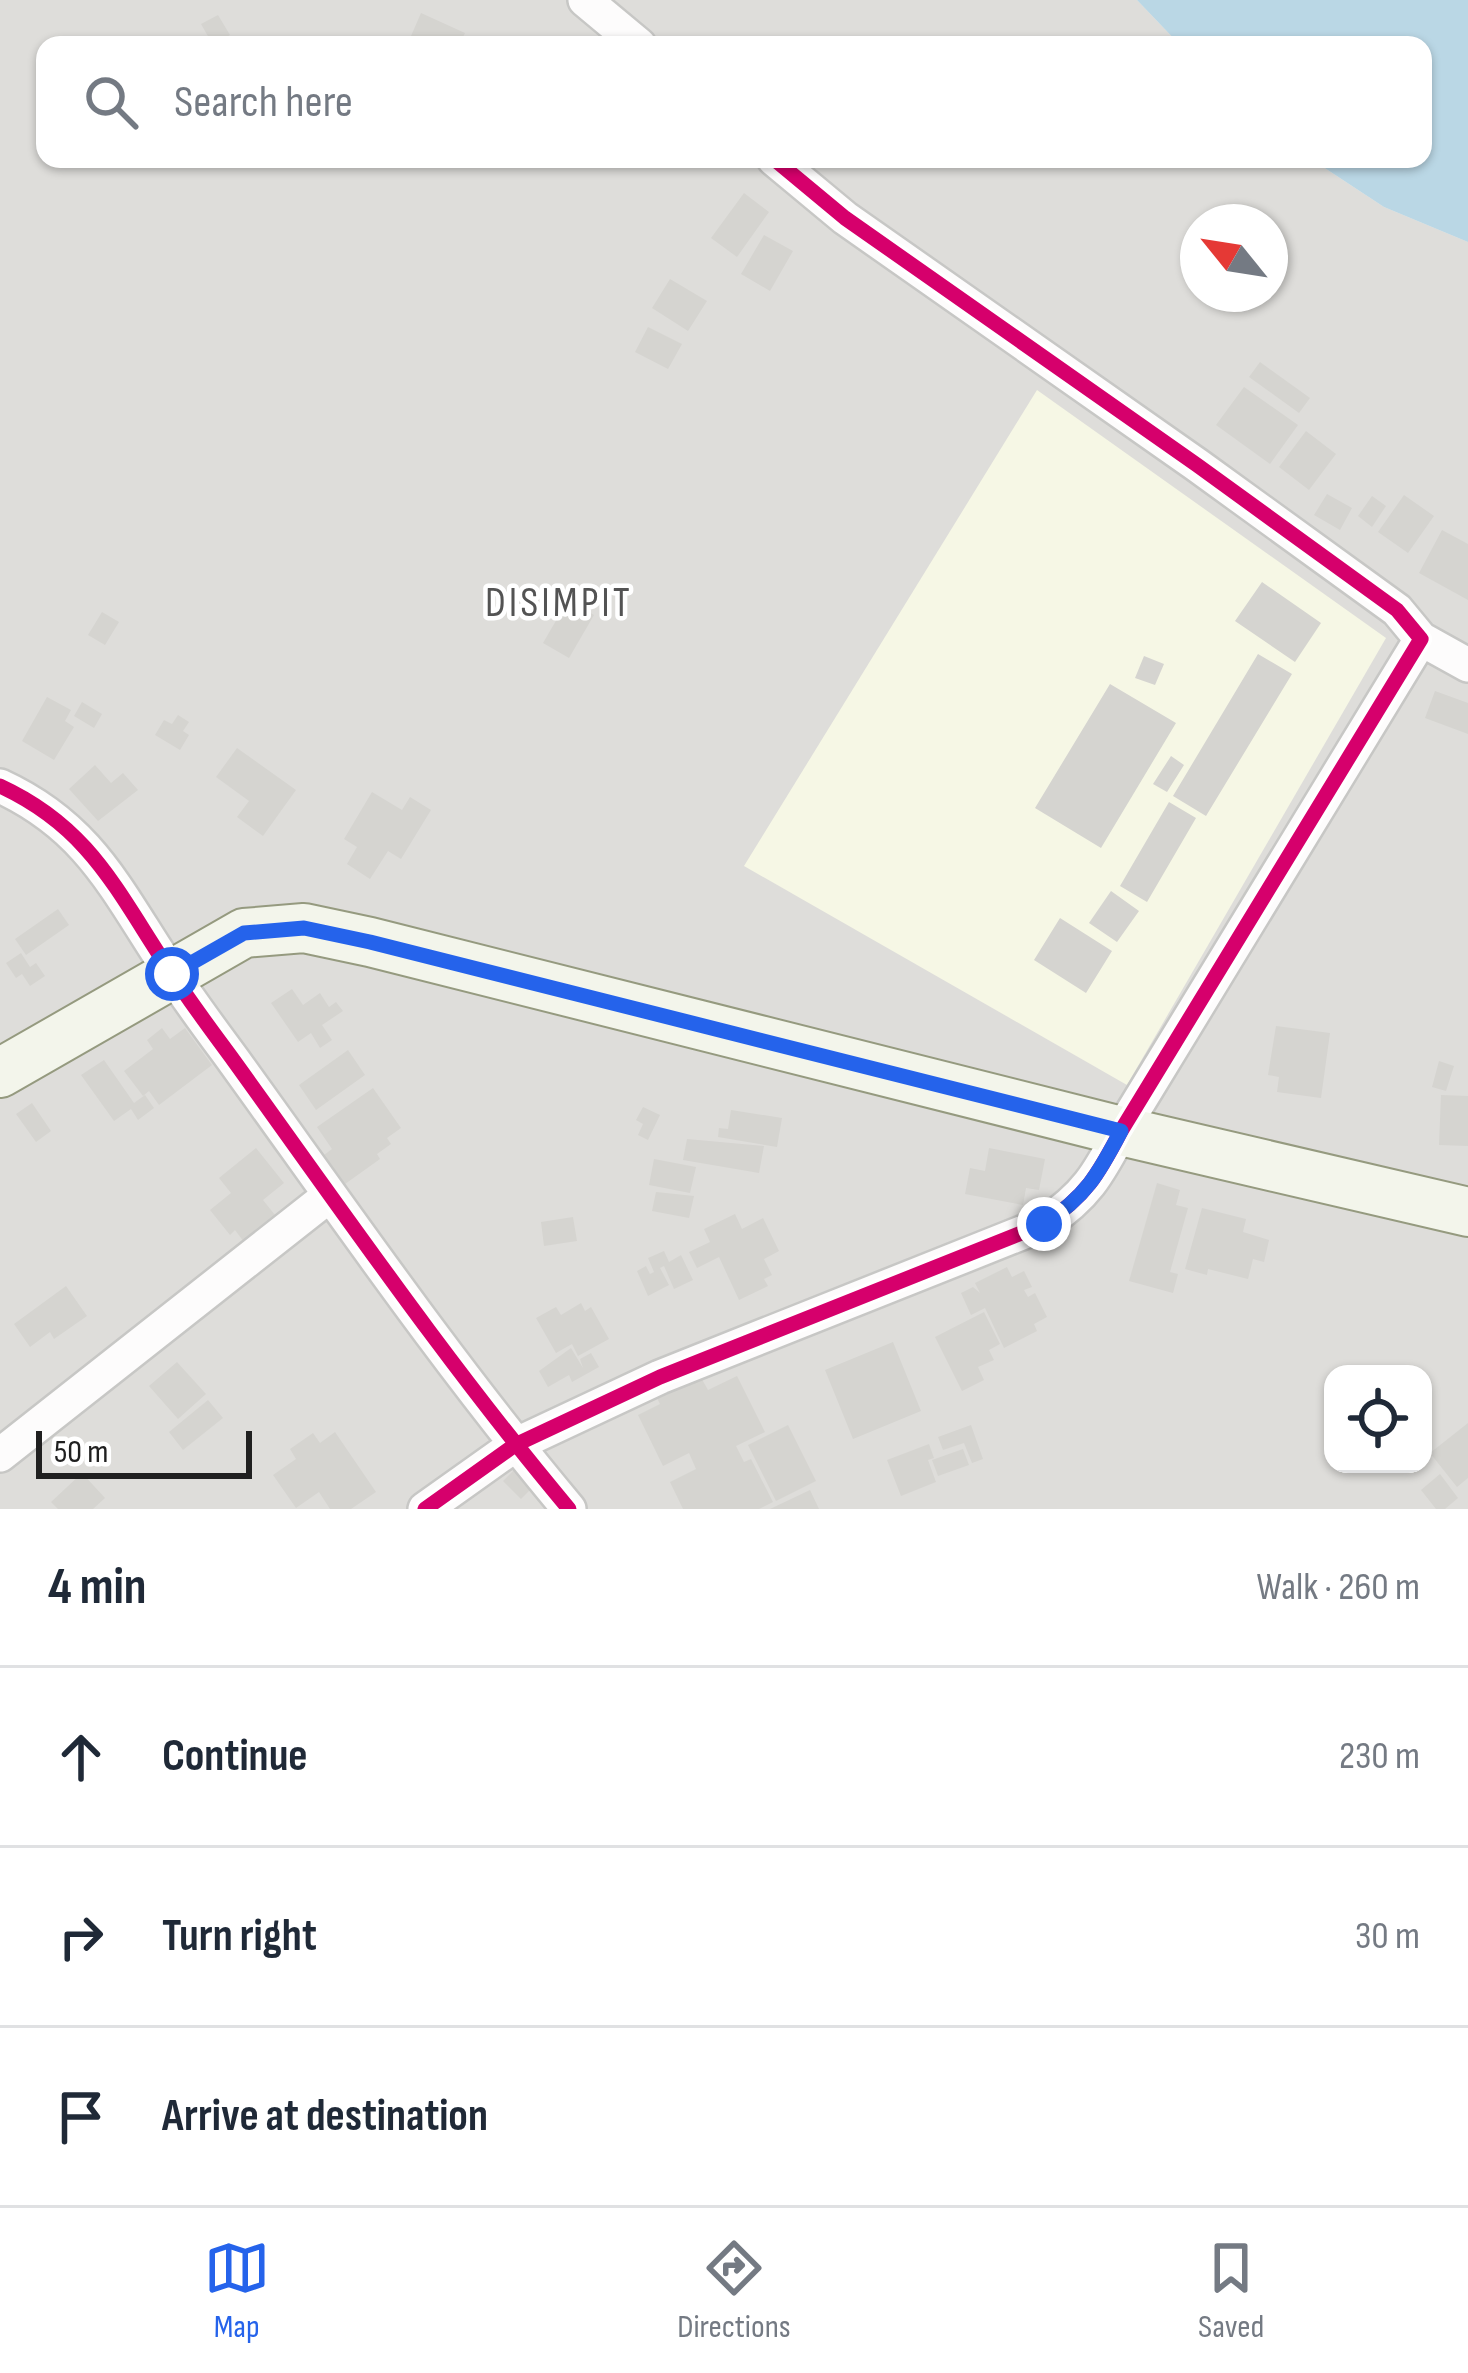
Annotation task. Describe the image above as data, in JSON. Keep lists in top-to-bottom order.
{
  "districts": ["DISIMPIT"],
  "scale_bar": "50 m",
  "north": "top left",
  "page": {
    "search": "Search here",
    "scale": "50 m",
    "heading": ["4 min", "Walk · 260 m"],
    "list": [
      ["Continue", "230 m"],
      ["Turn right", "30 m"],
      "Arrive at destination"
    ],
    "nav": ["Map", "Directions", "Saved"]
  }
}
